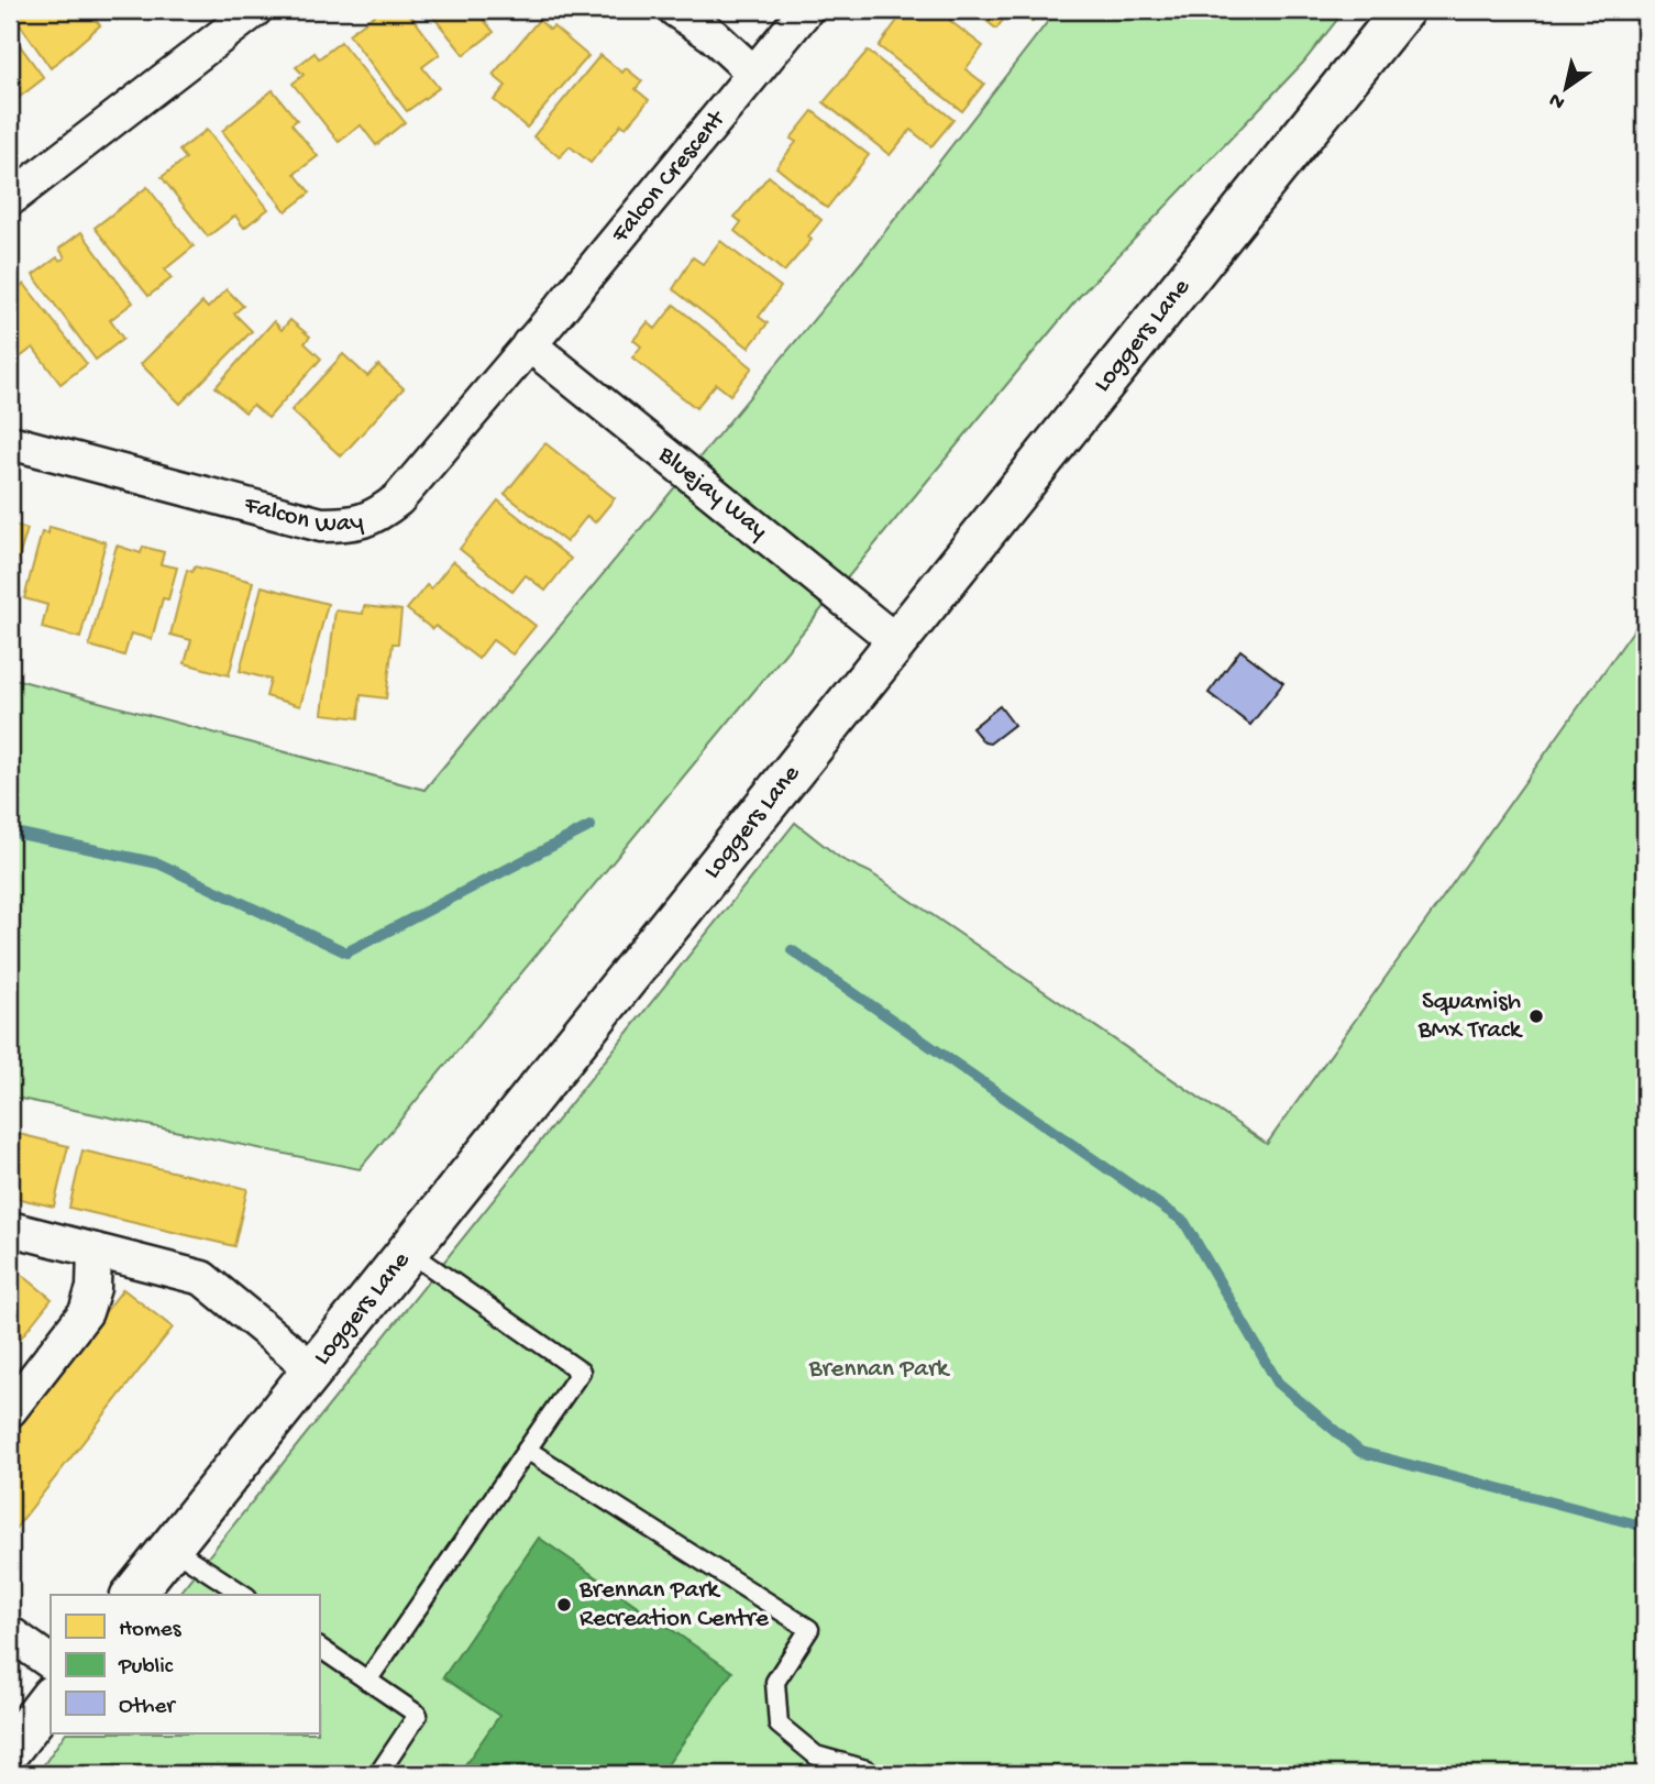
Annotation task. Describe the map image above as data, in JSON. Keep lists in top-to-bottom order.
{
  "streets": {
    "street": [
      "Falcon Crescent",
      "Loggers Lane",
      "Bluejay Way",
      "Falcon Way"
    ]
  },
  "crossings": [
    ["Falcon Crescent", "Bluejay Way"],
    ["Falcon Crescent", "Falcon Way"],
    ["Loggers Lane", "Bluejay Way"],
    ["Bluejay Way", "Falcon Way"]
  ],
  "parks": ["Brennan Park"],
  "places": ["Squamish BMX Track", "Brennan Park Recreation Centre"],
  "legend": ["Homes", "Public", "Other"],
  "north": "bottom left"
}
